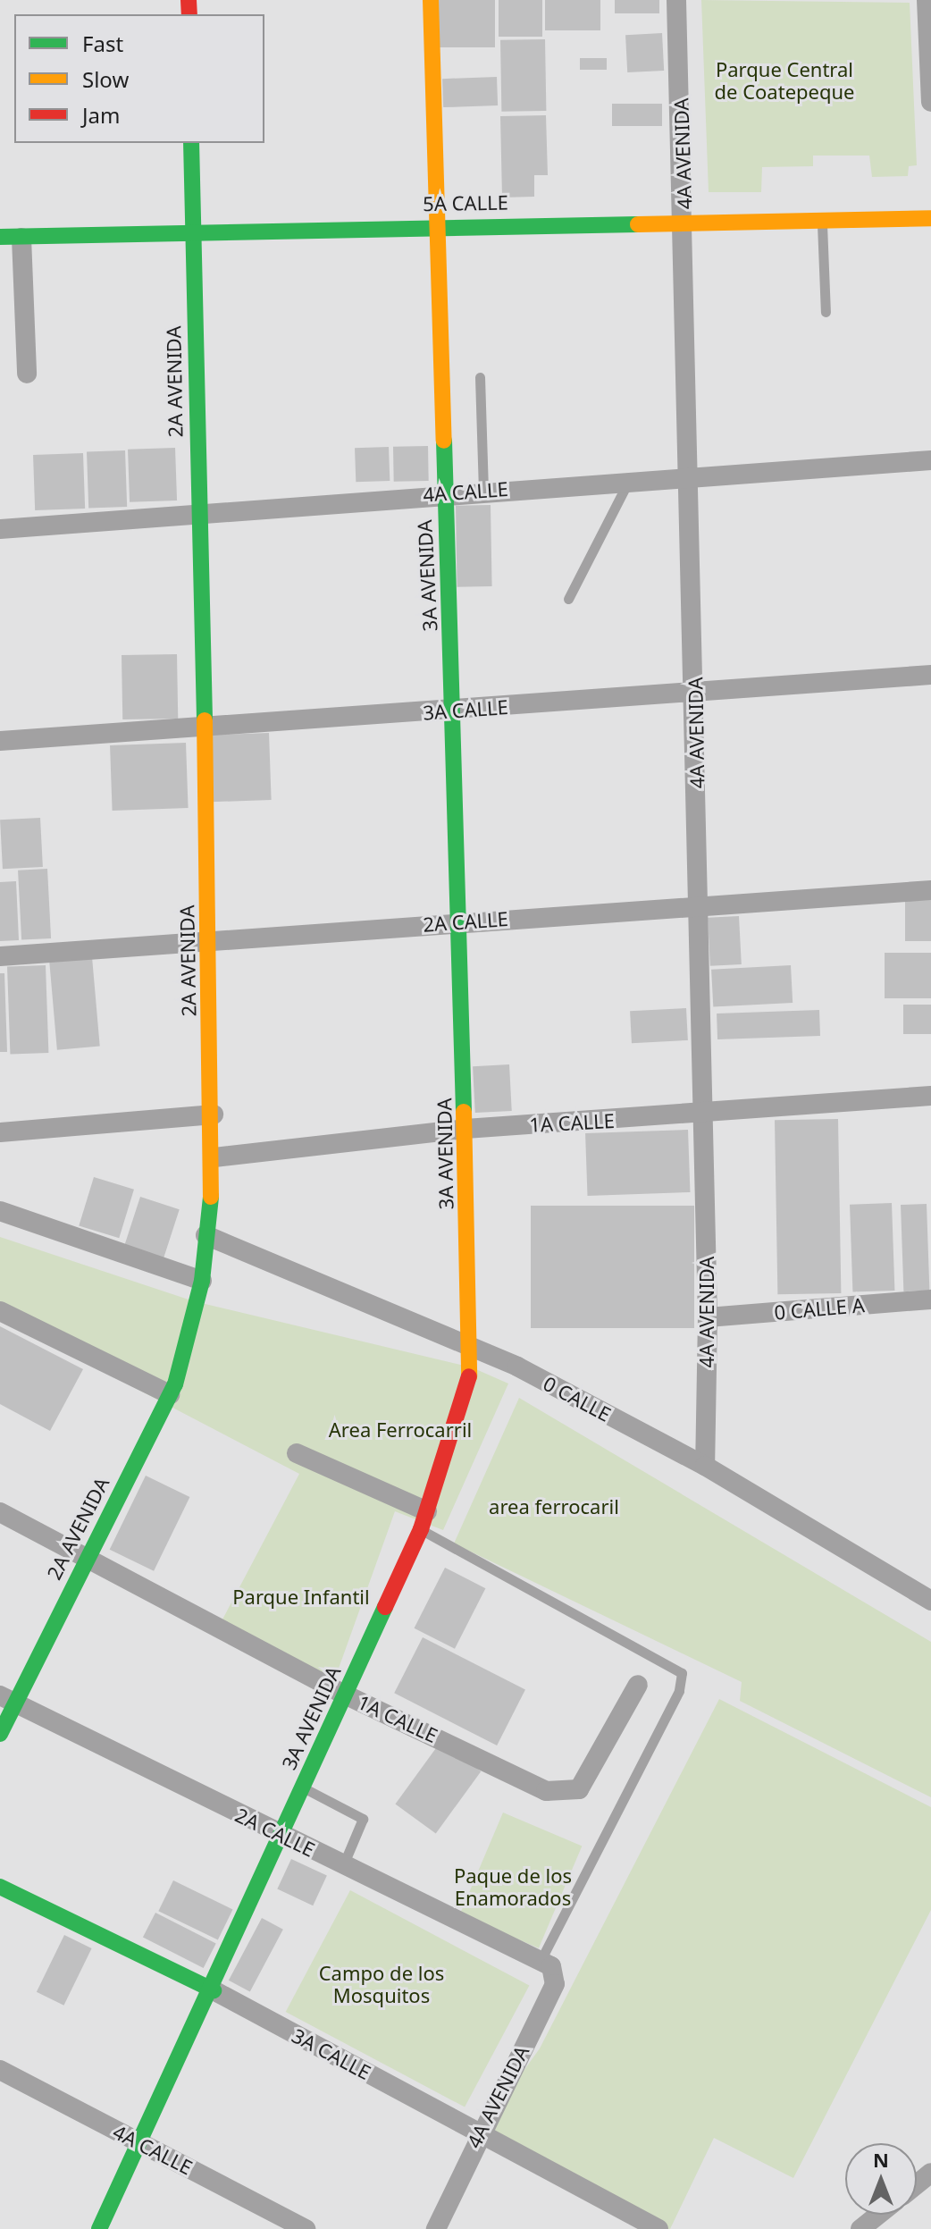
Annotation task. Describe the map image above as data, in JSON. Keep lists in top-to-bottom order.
{
  "streets": {
    "main road": [
      "5A CALLE",
      "2A AVENIDA",
      "3A AVENIDA",
      "3A CALLE"
    ],
    "street": [
      "4A AVENIDA",
      "4A CALLE",
      "2A CALLE",
      "1A CALLE",
      "0 CALLE A",
      "0 CALLE"
    ]
  },
  "crossings": [
    ["4A AVENIDA", "5A CALLE"],
    ["4A AVENIDA", "4A CALLE"],
    ["4A AVENIDA", "3A CALLE"],
    ["4A AVENIDA", "2A CALLE"],
    ["4A AVENIDA", "1A CALLE"],
    ["4A AVENIDA", "0 CALLE A"],
    ["4A AVENIDA", "0 CALLE"],
    ["5A CALLE", "2A AVENIDA"],
    ["5A CALLE", "3A AVENIDA"],
    ["2A AVENIDA", "4A CALLE"],
    ["2A AVENIDA", "3A CALLE"],
    ["2A AVENIDA", "2A CALLE"],
    ["2A AVENIDA", "1A CALLE"],
    ["2A AVENIDA", "0 CALLE"],
    ["4A CALLE", "3A AVENIDA"],
    ["3A AVENIDA", "3A CALLE"],
    ["3A AVENIDA", "2A CALLE"],
    ["3A AVENIDA", "1A CALLE"],
    ["3A AVENIDA", "0 CALLE"]
  ],
  "parks": [
    "Parque Central de Coatepeque",
    "Area Ferrocarril",
    "area ferrocaril",
    "Parque Infantil",
    "Paque de los Enamorados",
    "Campo de los Mosquitos"
  ],
  "legend": ["Fast", "Slow", "Jam"],
  "north": "top"
}
